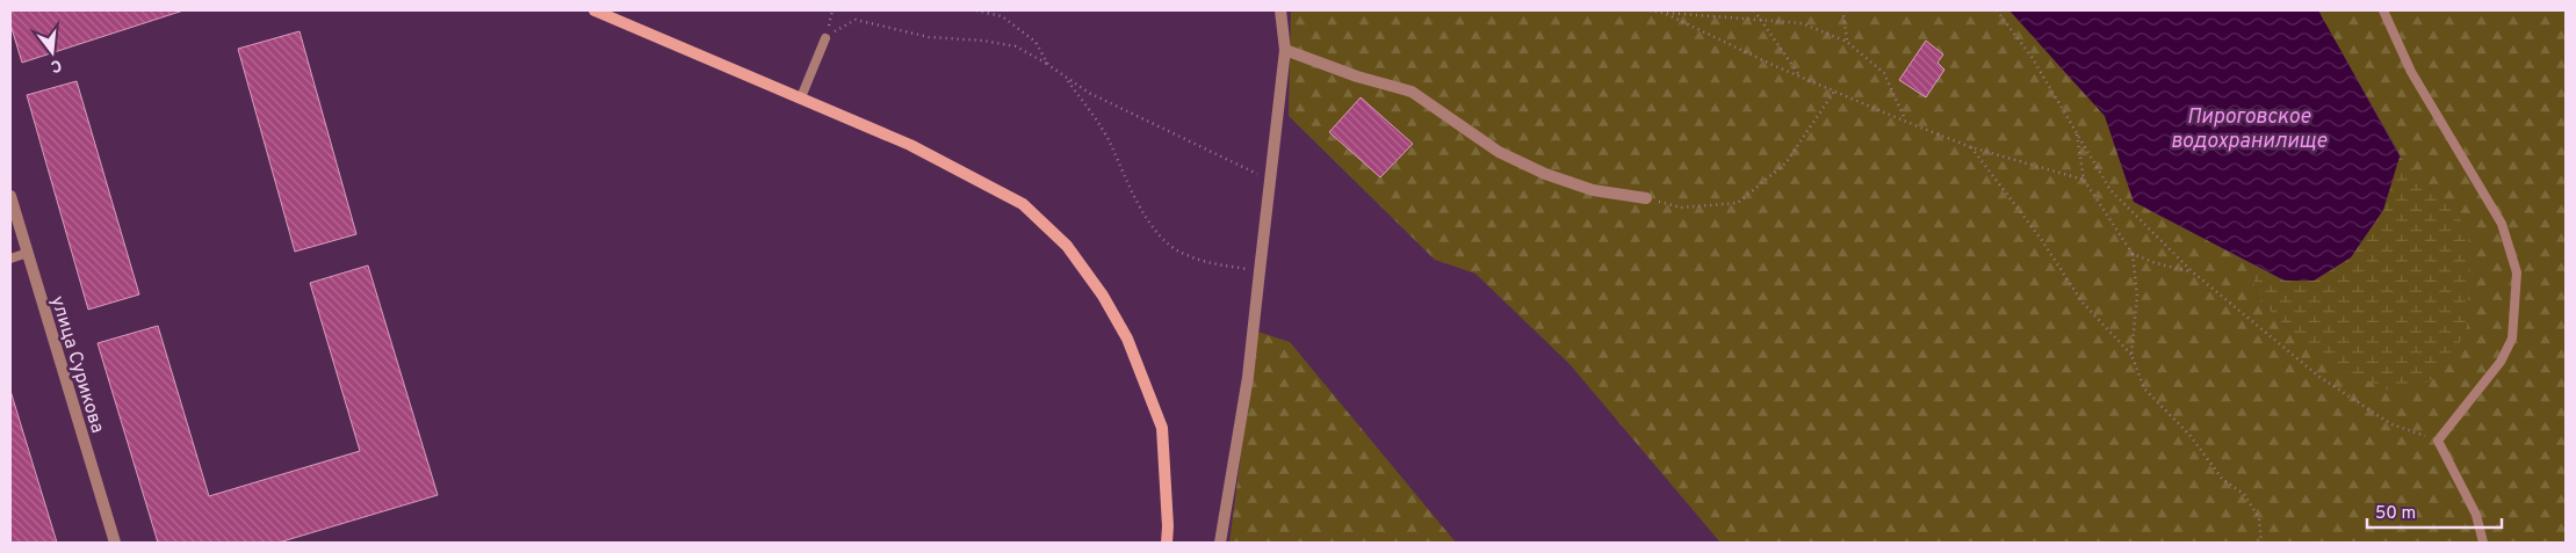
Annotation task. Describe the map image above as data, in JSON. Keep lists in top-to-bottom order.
{
  "streets": {
    "street": ["улица Сурикова"]
  },
  "water": ["Пироговское водохранилище"],
  "scale_bar": "50 m",
  "north": "bottom"
}
